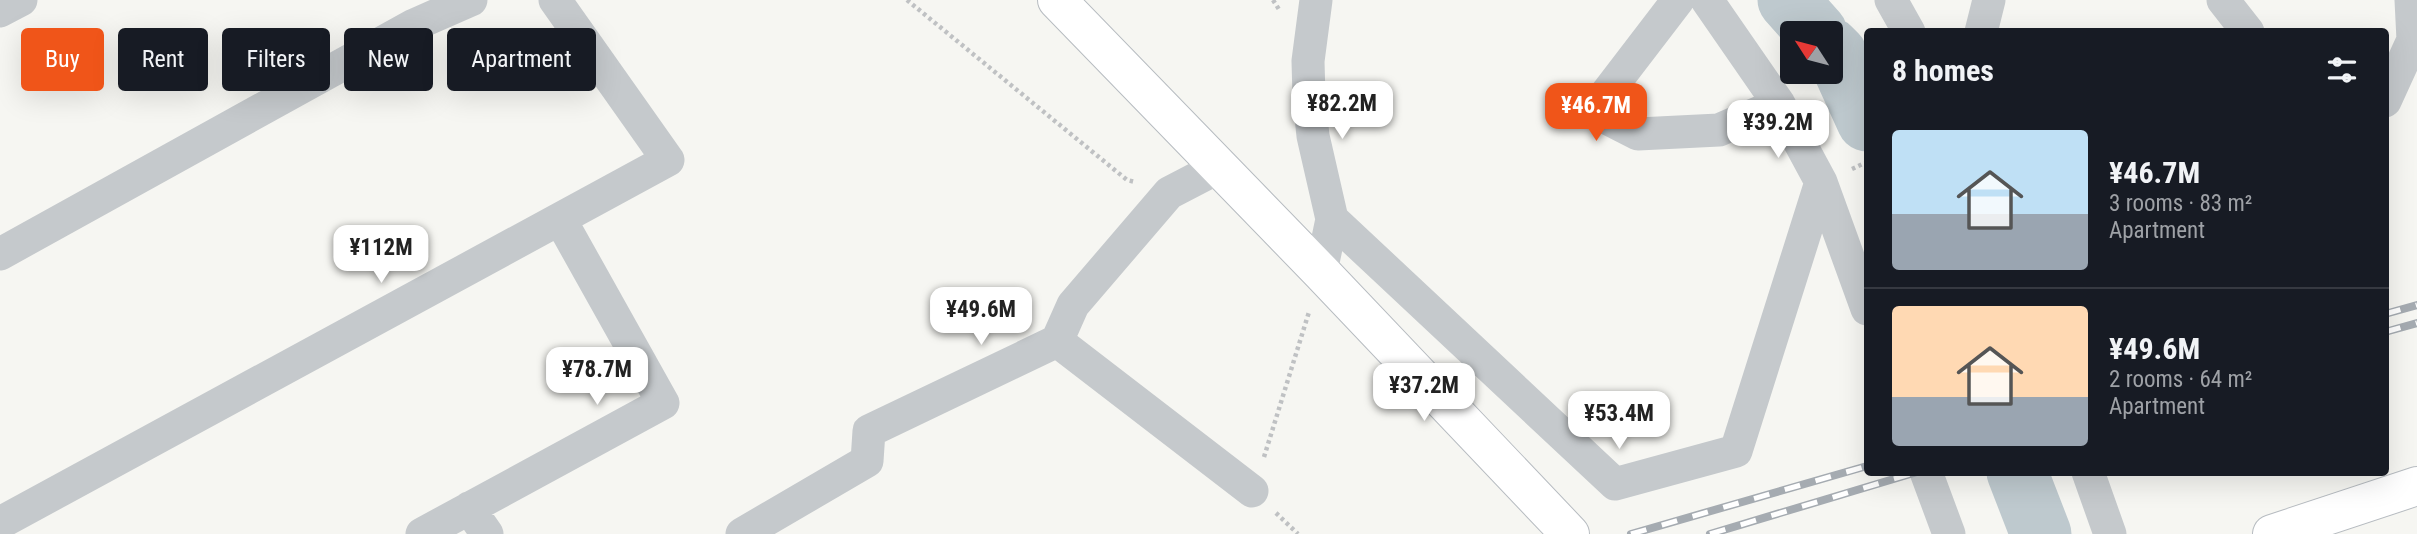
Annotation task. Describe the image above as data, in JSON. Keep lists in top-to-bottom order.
{
  "north": "top left",
  "page": {
    "chip": [
      "Buy",
      "Rent",
      "Filters",
      "New",
      "Apartment"
    ],
    "heading": "8 homes",
    "price": [
      "¥82.2M",
      "¥46.7M",
      "¥39.2M",
      "¥112M",
      "¥49.6M",
      "¥78.7M",
      "¥37.2M",
      "¥53.4M"
    ],
    "list": [
      {
        "name": "¥46.7M",
        "note": "3 rooms · 83 m² · Apartment"
      },
      {
        "name": "¥49.6M",
        "note": "2 rooms · 64 m² · Apartment"
      }
    ]
  }
}
